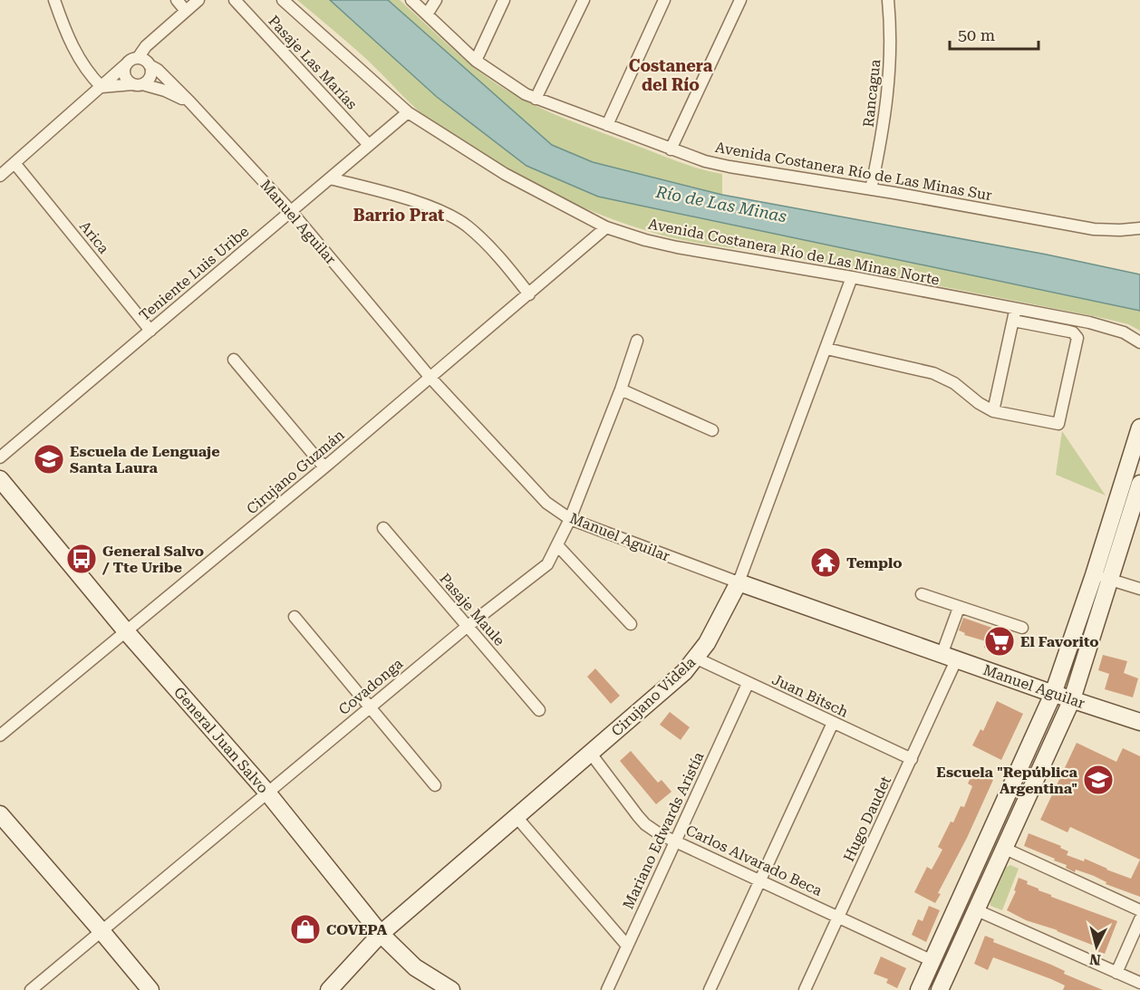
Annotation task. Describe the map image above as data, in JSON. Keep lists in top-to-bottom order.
{
  "streets": {
    "street": [
      "Pasaje Las Marías",
      "Rancagua",
      "Avenida Costanera Río de Las Minas Sur",
      "Manuel Aguilar",
      "Arica",
      "Avenida Costanera Río de Las Minas Norte",
      "Teniente Luis Uribe",
      "Cirujano Guzmán",
      "Pasaje Maule",
      "Covadonga",
      "Juan Bitsch",
      "Cirujano Videla",
      "General Juan Salvo",
      "Hugo Daudet",
      "Mariano Edwards Aristía",
      "Carlos Alvarado Beca"
    ]
  },
  "crossings": [
    ["Pasaje Las Marías", "Teniente Luis Uribe"],
    ["Rancagua", "Avenida Costanera Río de Las Minas Sur"],
    ["Manuel Aguilar", "Teniente Luis Uribe"],
    ["Manuel Aguilar", "Cirujano Guzmán"],
    ["Manuel Aguilar", "Covadonga"],
    ["Manuel Aguilar", "Cirujano Videla"],
    ["Manuel Aguilar", "Hugo Daudet"],
    ["Arica", "Teniente Luis Uribe"],
    ["Avenida Costanera Río de Las Minas Norte", "Teniente Luis Uribe"],
    ["Avenida Costanera Río de Las Minas Norte", "Cirujano Guzmán"],
    ["Avenida Costanera Río de Las Minas Norte", "Cirujano Videla"],
    ["Cirujano Guzmán", "General Juan Salvo"],
    ["Pasaje Maule", "Covadonga"],
    ["Covadonga", "General Juan Salvo"],
    ["Juan Bitsch", "Cirujano Videla"],
    ["Juan Bitsch", "Hugo Daudet"],
    ["Juan Bitsch", "Mariano Edwards Aristía"],
    ["Cirujano Videla", "General Juan Salvo"],
    ["Cirujano Videla", "Carlos Alvarado Beca"],
    ["Hugo Daudet", "Carlos Alvarado Beca"],
    ["Mariano Edwards Aristía", "Carlos Alvarado Beca"]
  ],
  "districts": ["Costanera del Río", "Barrio Prat"],
  "water": ["Río de Las Minas"],
  "places": {
    "school or university": ["Escuela de Lenguaje Santa Laura", "Escuela \"República Argentina\""],
    "bus stop": ["General Salvo / Tte Uribe"],
    "temple": ["Templo"],
    "supermarket": ["El Favorito"],
    "shop": ["COVEPA"]
  },
  "scale_bar": "50 m",
  "north": "bottom"
}
